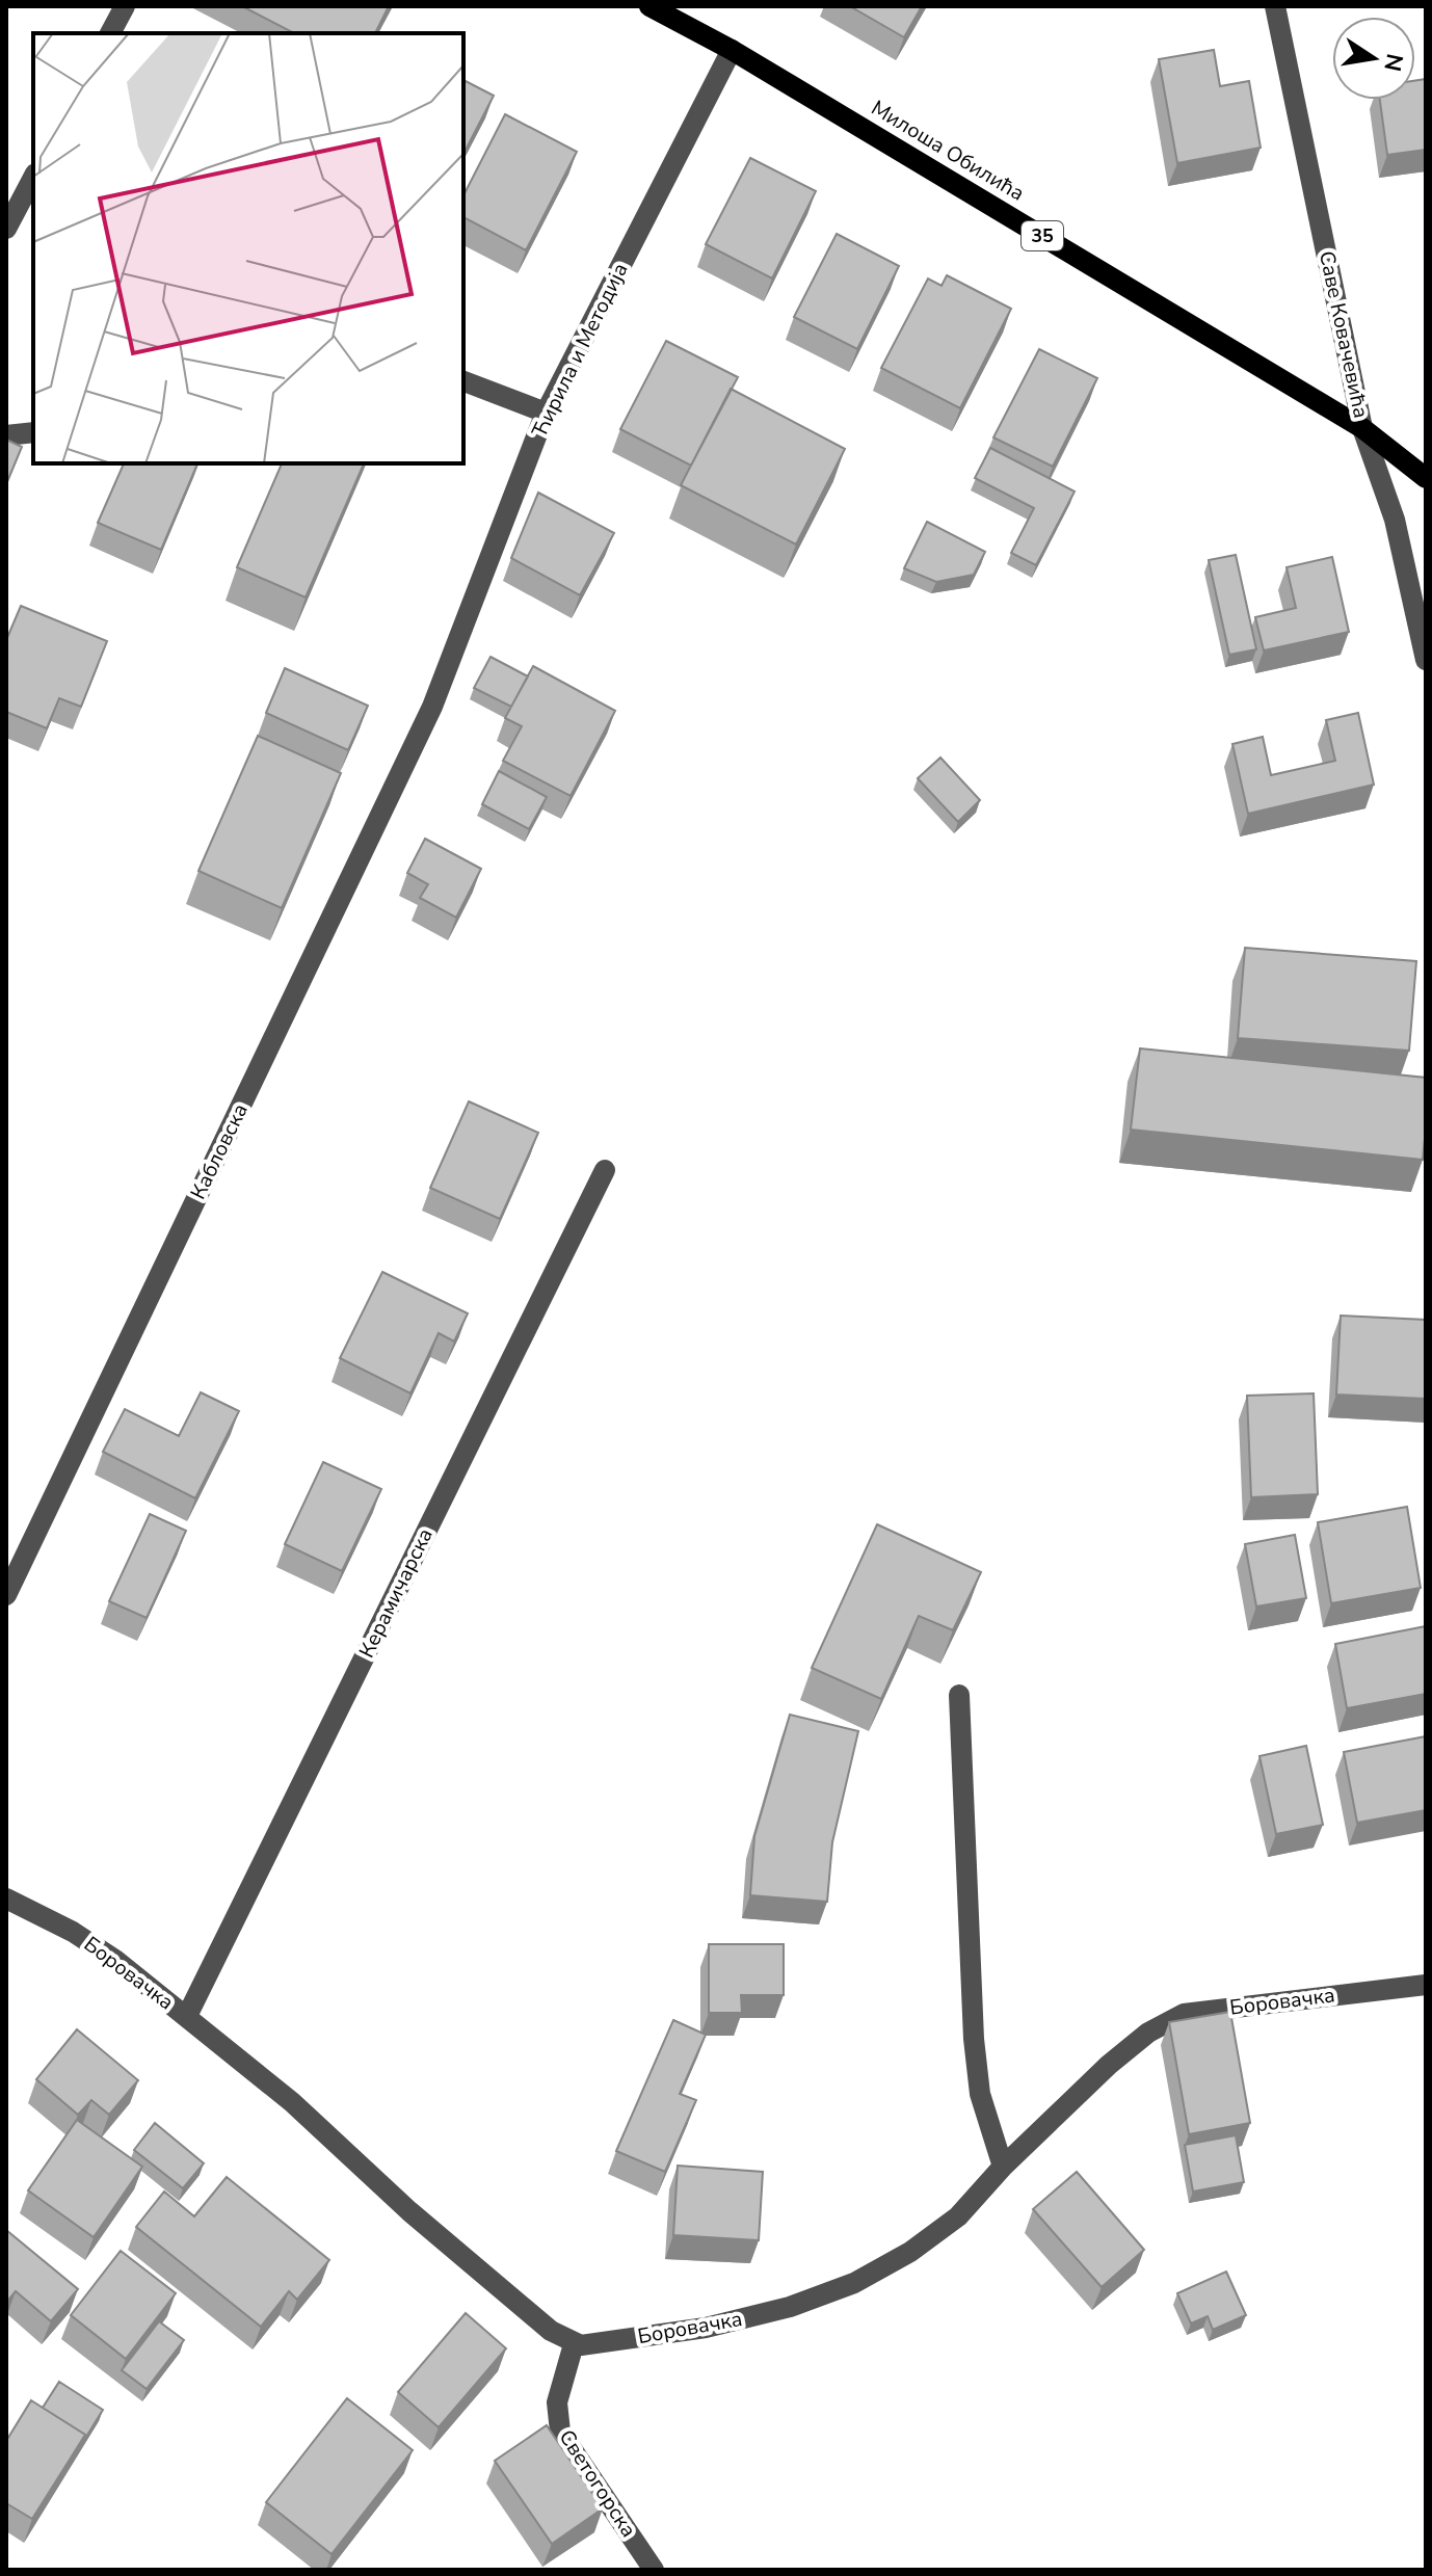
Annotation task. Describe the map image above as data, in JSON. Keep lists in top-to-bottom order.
{
  "streets": {
    "main road": ["Милоша Обилића", "35"],
    "street": [
      "Саве Ковачевића",
      "Ћирила и Методија",
      "Кабловска",
      "Керамичарска",
      "Боровачка",
      "Светогорска"
    ]
  },
  "crossings": [
    ["Милоша Обилића", "Саве Ковачевића"],
    ["Милоша Обилића", "Ћирила и Методија"],
    ["Ћирила и Методија", "Кабловска"],
    ["Керамичарска", "Боровачка"],
    ["Боровачка", "Светогорска"]
  ],
  "north": "right"
}
